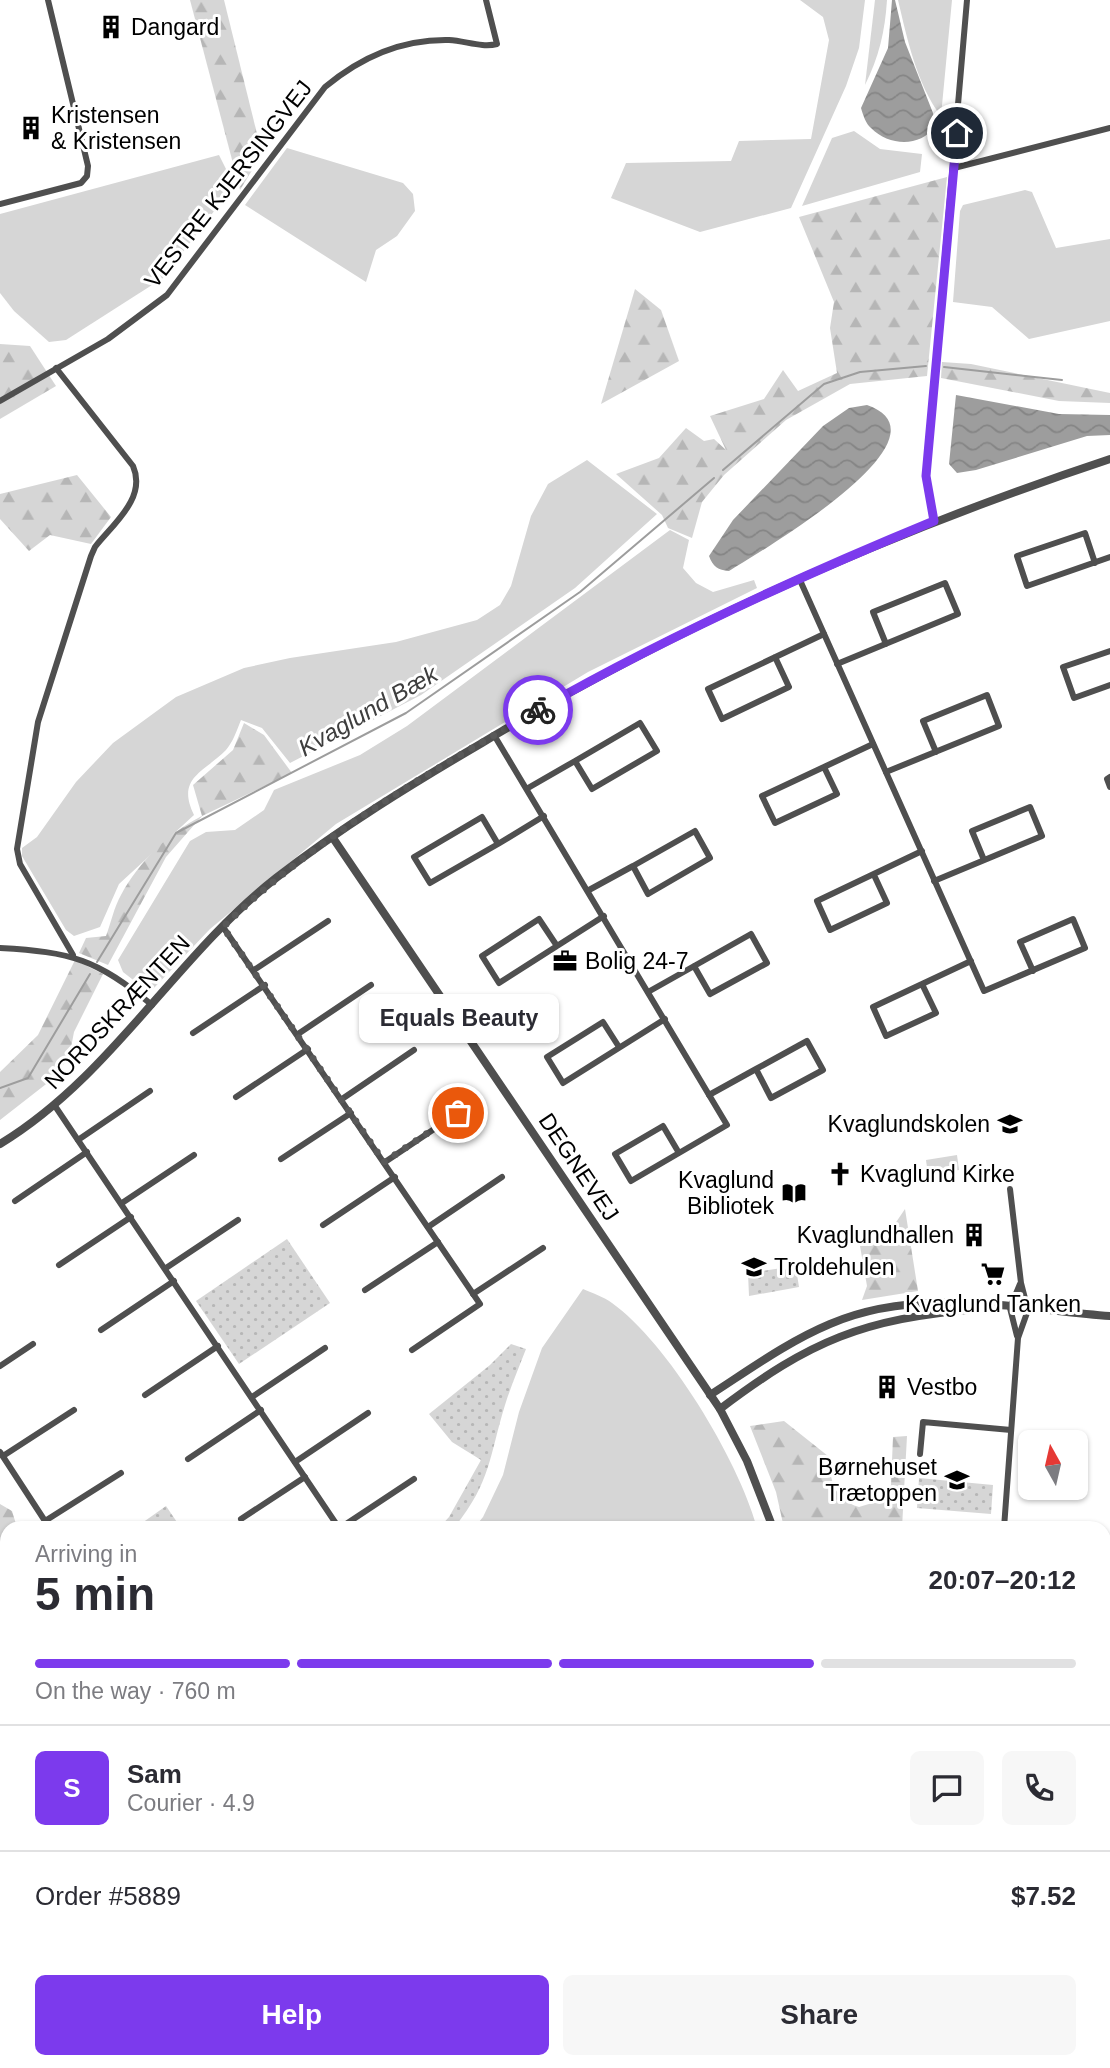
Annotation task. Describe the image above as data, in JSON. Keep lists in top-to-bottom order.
{
  "streets": {
    "street": ["VESTRE KJERSINGVEJ", "NORDSKRÆNTEN", "DEGNEVEJ"]
  },
  "crossings": [
    ["NORDSKRÆNTEN", "DEGNEVEJ"]
  ],
  "water": ["Kvaglund Bæk"],
  "places": {
    "building": [
      "Dangard",
      "Kristensen & Kristensen",
      "Kvaglundhallen",
      "Vestbo"
    ],
    "office": ["Bolig 24-7"],
    "other": ["Equals Beauty"],
    "school or university": ["Kvaglundskolen", "Troldehulen", "Børnehuset Trætoppen"],
    "church": ["Kvaglund Kirke"],
    "library": ["Kvaglund Bibliotek"],
    "supermarket": ["Kvaglund Tanken"]
  },
  "north": "top",
  "page": {
    "bubble": "Equals Beauty",
    "heading": ["5 min", "Arriving in", "20:07–20:12"],
    "panel": [
      "Sam",
      "Courier · 4.9",
      "Order #5889",
      "$7.52"
    ],
    "bar": "On the way · 760 m",
    "round": "S",
    "buttons": ["Help", "Share"]
  }
}
